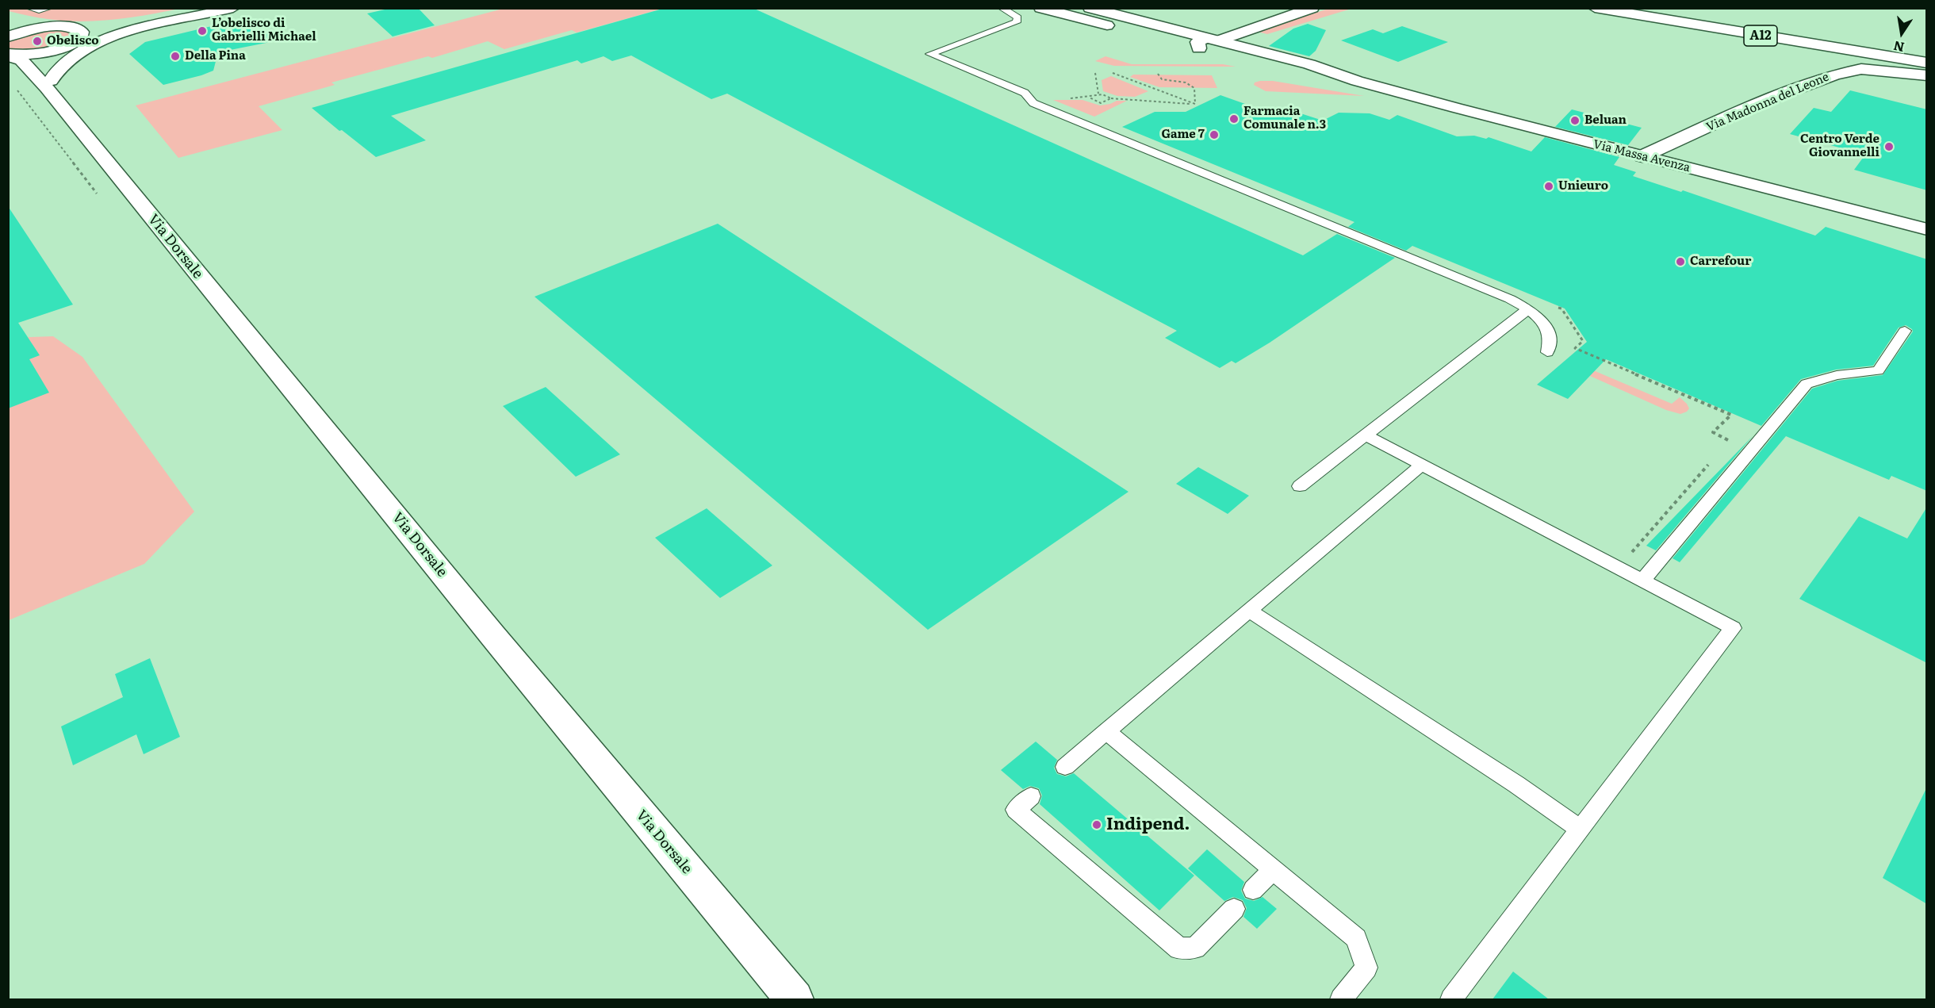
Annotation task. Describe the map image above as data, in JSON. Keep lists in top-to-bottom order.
{
  "streets": {
    "main road": [
      "A12",
      "Via Madonna del Leone",
      "Via Massa Avenza",
      "Via Dorsale"
    ]
  },
  "crossings": [
    ["Via Madonna del Leone", "Via Massa Avenza"]
  ],
  "places": [
    "L’obelisco di Gabrielli Michael",
    "Obelisco",
    "Della Pina",
    "Farmacia Comunale n.3",
    "Beluan",
    "Game 7",
    "Centro Verde Giovannelli",
    "Unieuro",
    "Carrefour",
    "Indipend."
  ],
  "north": "bottom"
}
